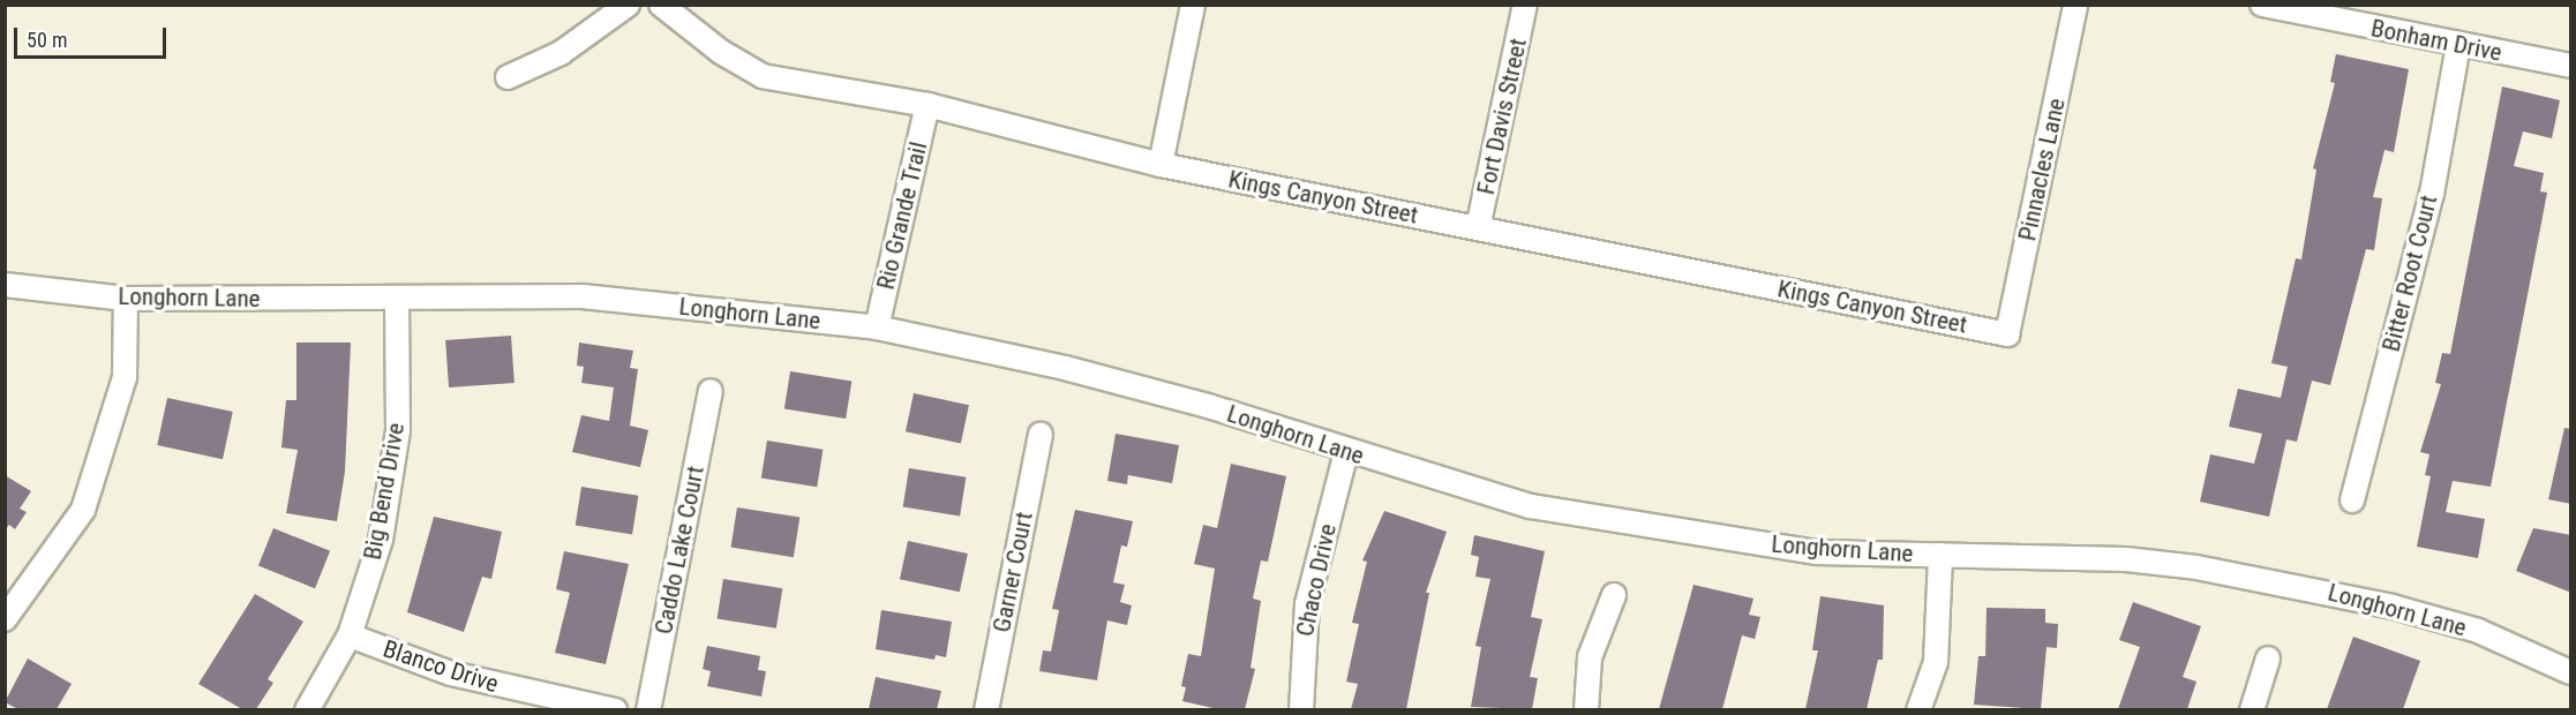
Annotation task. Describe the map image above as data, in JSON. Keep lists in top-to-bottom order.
{
  "streets": {
    "street": [
      "Bonham Drive",
      "Fort Davis Street",
      "Pinnacles Lane",
      "Kings Canyon Street",
      "Rio Grande Trail",
      "Bitter Root Court",
      "Longhorn Lane",
      "Big Bend Drive",
      "Caddo Lake Court",
      "Garner Court",
      "Chaco Drive",
      "Blanco Drive"
    ]
  },
  "crossings": [
    ["Bonham Drive", "Bitter Root Court"],
    ["Fort Davis Street", "Kings Canyon Street"],
    ["Pinnacles Lane", "Kings Canyon Street"],
    ["Kings Canyon Street", "Rio Grande Trail"],
    ["Rio Grande Trail", "Longhorn Lane"],
    ["Longhorn Lane", "Big Bend Drive"],
    ["Longhorn Lane", "Chaco Drive"],
    ["Big Bend Drive", "Blanco Drive"]
  ],
  "scale_bar": "50 m"
}
